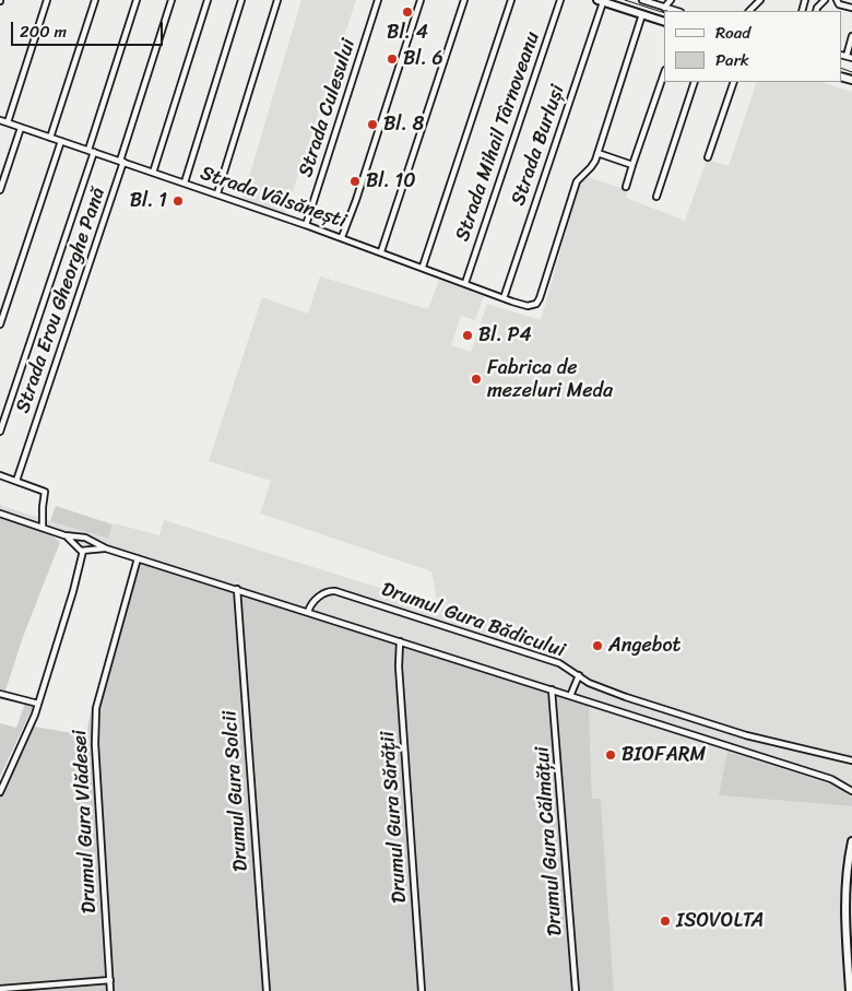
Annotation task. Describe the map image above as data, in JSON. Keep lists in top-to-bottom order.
{
  "streets": {
    "street": [
      "Strada Culesului",
      "Strada Mihail Târnoveanu",
      "Strada Burluși",
      "Strada Vâlsănești",
      "Strada Erou Gheorghe Pană",
      "Drumul Gura Bădicului",
      "Drumul Gura Solcii",
      "Drumul Gura Sărății",
      "Drumul Gura Vlădesei",
      "Drumul Gura Călmățui"
    ]
  },
  "crossings": [
    ["Strada Culesului", "Strada Vâlsănești"],
    ["Strada Mihail Târnoveanu", "Strada Vâlsănești"],
    ["Strada Burluși", "Strada Vâlsănești"],
    ["Strada Vâlsănești", "Strada Erou Gheorghe Pană"],
    ["Drumul Gura Bădicului", "Drumul Gura Solcii"],
    ["Drumul Gura Bădicului", "Drumul Gura Sărății"],
    ["Drumul Gura Bădicului", "Drumul Gura Vlădesei"],
    ["Drumul Gura Bădicului", "Drumul Gura Călmățui"]
  ],
  "places": [
    "Bl. 4",
    "Bl. 6",
    "Bl. 8",
    "Bl. 10",
    "Bl. 1",
    "Bl. P4",
    "Fabrica de mezeluri Meda",
    "Angebot",
    "BIOFARM",
    "ISOVOLTA"
  ],
  "legend": ["Road", "Park"],
  "scale_bar": "200 m"
}
